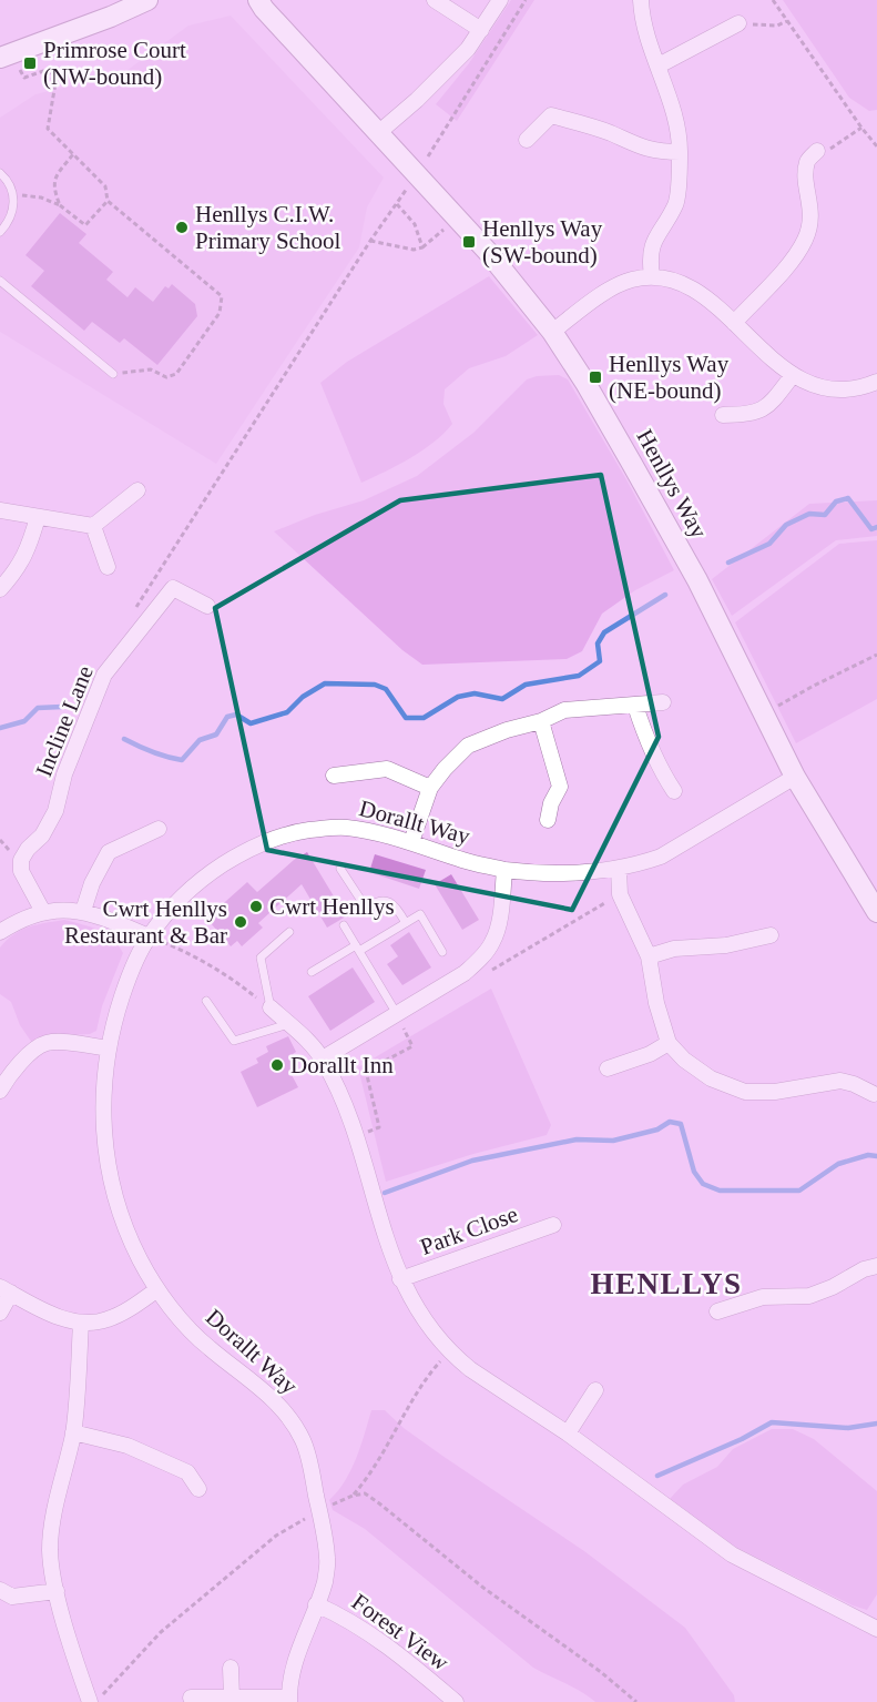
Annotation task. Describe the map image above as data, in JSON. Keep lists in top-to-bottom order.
{
  "streets": {
    "street": [
      "Henllys Way",
      "Incline Lane",
      "Dorallt Way",
      "Park Close",
      "Forest View"
    ]
  },
  "crossings": [
    ["Henllys Way", "Dorallt Way"],
    ["Dorallt Way", "Forest View"]
  ],
  "districts": ["HENLLYS"],
  "places": {
    "transit": ["Primrose Court (NW-bound)", "Henllys Way (SW-bound)", "Henllys Way (NE-bound)"],
    "other": [
      "Henllys C.I.W. Primary School",
      "Cwrt Henllys",
      "Cwrt Henllys Restaurant & Bar",
      "Dorallt Inn"
    ]
  }
}
